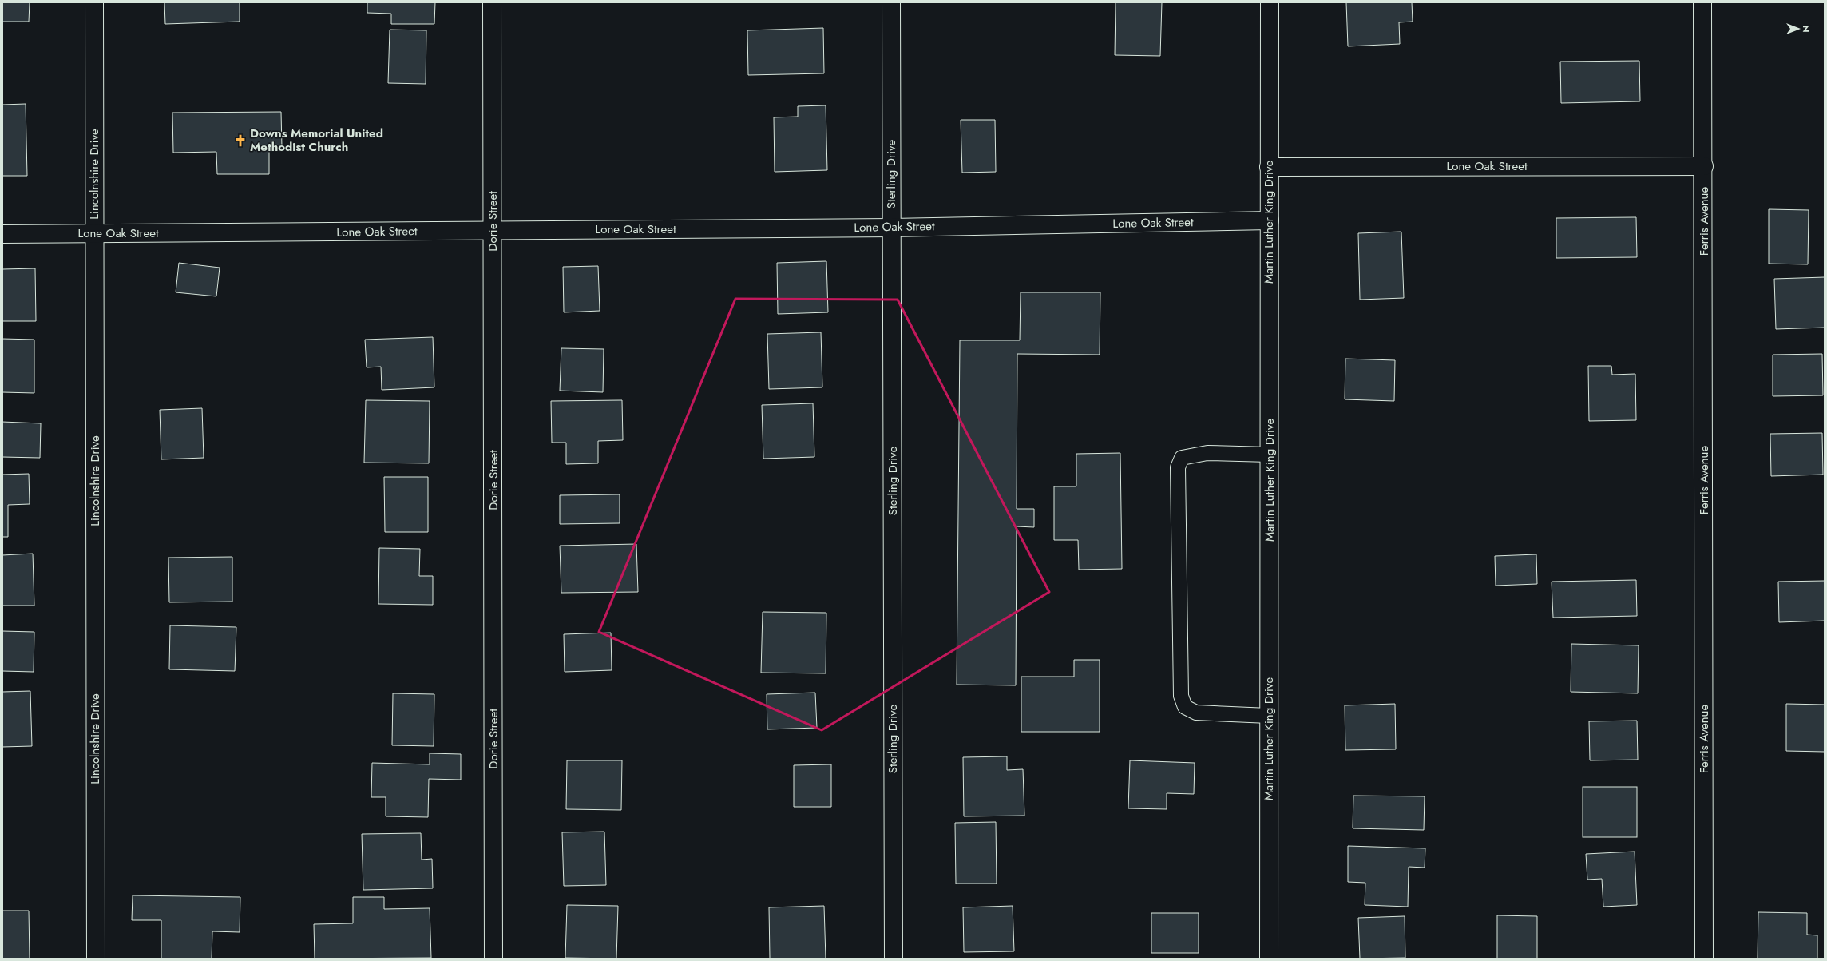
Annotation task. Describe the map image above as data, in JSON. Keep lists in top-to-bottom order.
{
  "streets": {
    "street": [
      "Lone Oak Street",
      "Lincolnshire Drive",
      "Sterling Drive",
      "Dorie Street",
      "Ferris Avenue",
      "Martin Luther King Drive"
    ]
  },
  "crossings": [
    ["Lone Oak Street", "Lincolnshire Drive"],
    ["Lone Oak Street", "Sterling Drive"],
    ["Lone Oak Street", "Dorie Street"],
    ["Lone Oak Street", "Ferris Avenue"],
    ["Lone Oak Street", "Martin Luther King Drive"]
  ],
  "places": {
    "church": ["Downs Memorial United Methodist Church"]
  },
  "north": "right"
}
